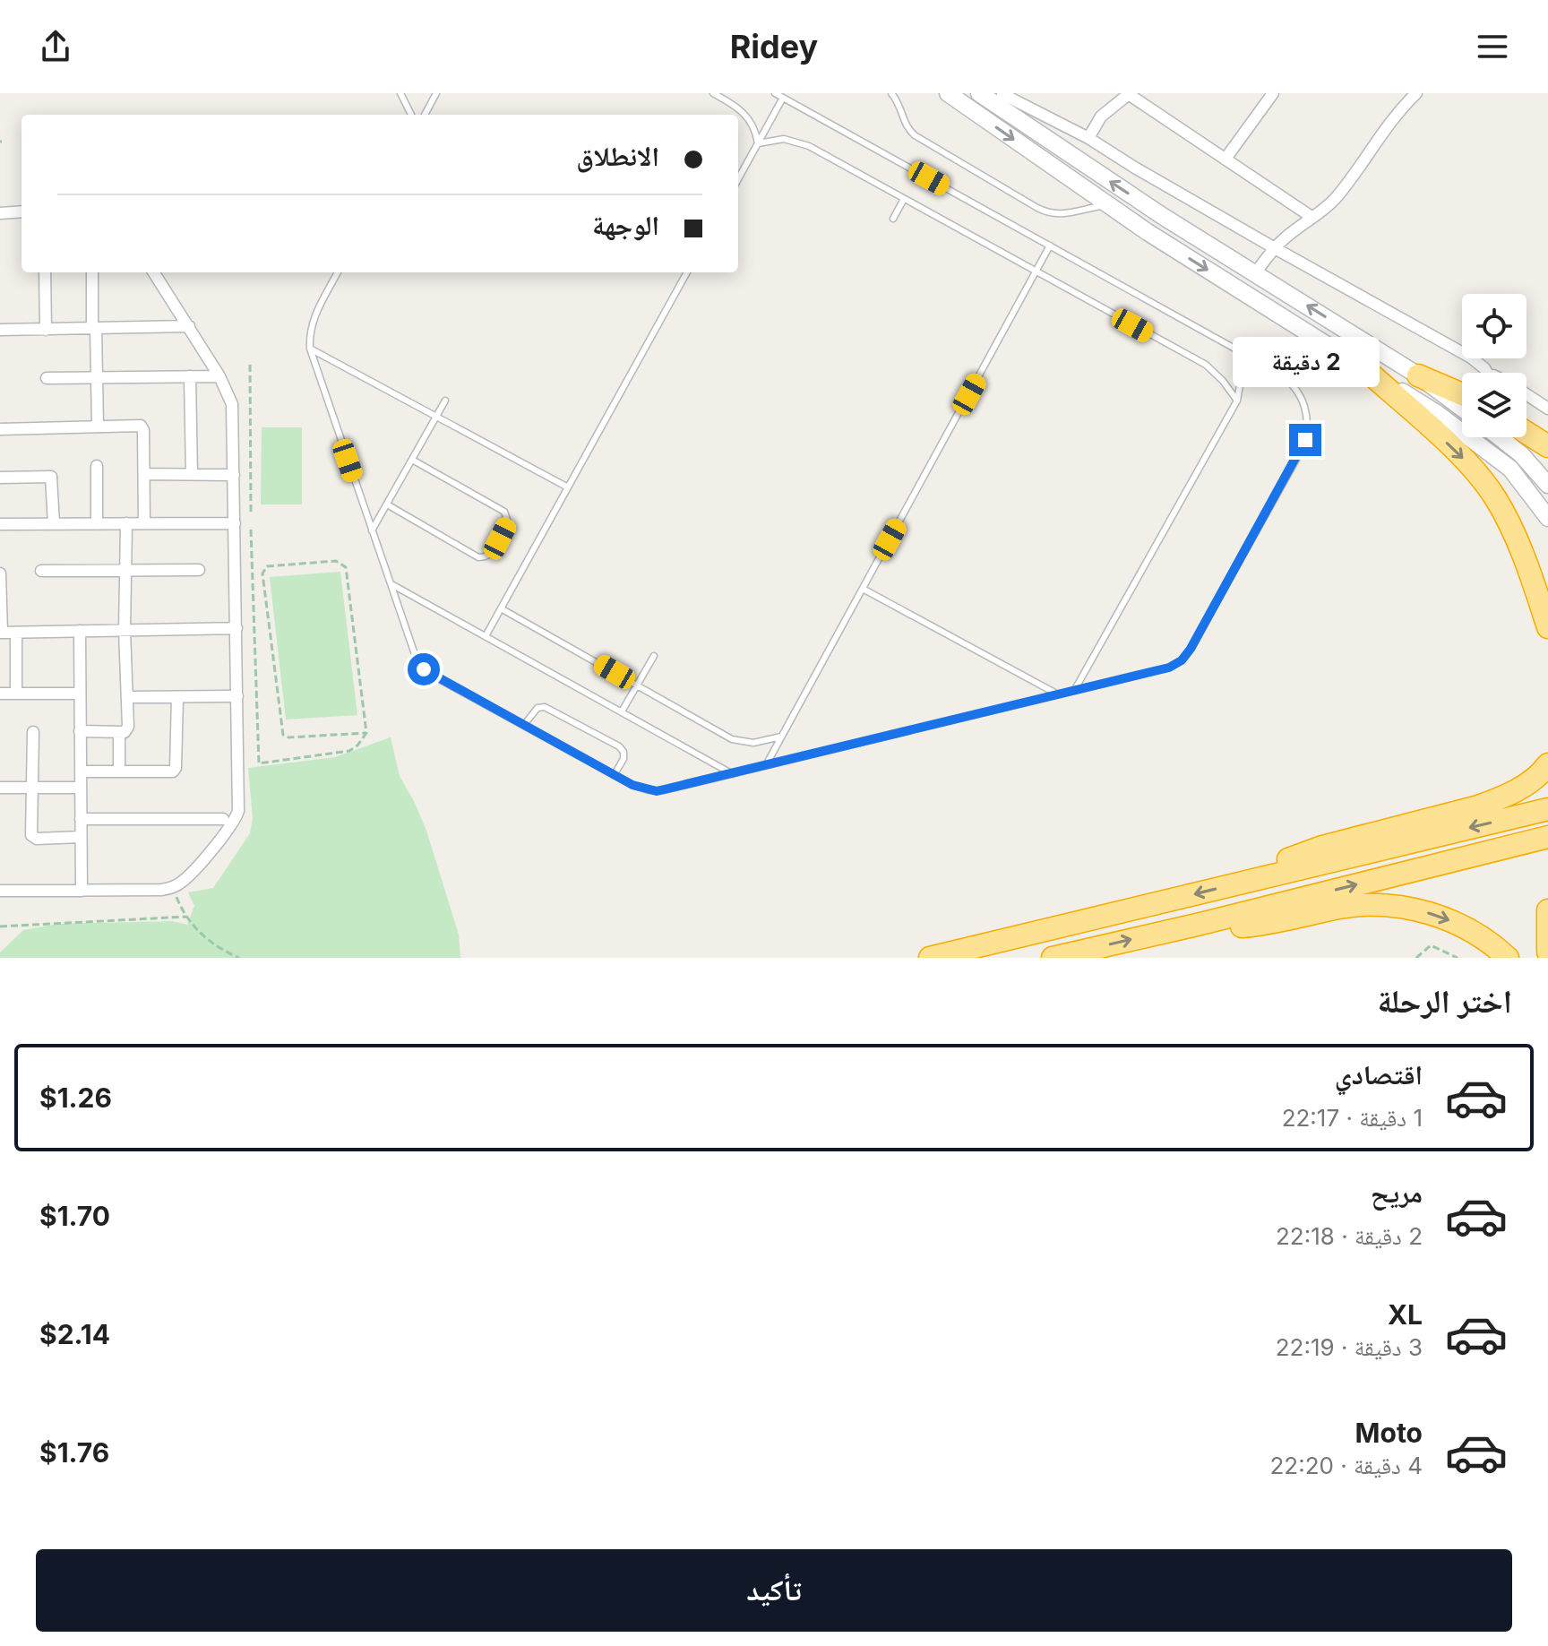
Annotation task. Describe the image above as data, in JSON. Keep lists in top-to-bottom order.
{
  "page": {
    "header": "Ridey",
    "banner": ["الانطلاق", "الوجهة"],
    "bubble": "2 دقيقة",
    "heading": "اختر الرحلة",
    "list": [
      {
        "name": "اقتصادي",
        "note": "1 دقيقة · 22:17",
        "value": "$1.26"
      },
      {
        "name": "مريح",
        "note": "2 دقيقة · 22:18",
        "value": "$1.70"
      },
      {
        "name": "XL",
        "note": "3 دقيقة · 22:19",
        "value": "$2.14"
      },
      {
        "name": "Moto",
        "note": "4 دقيقة · 22:20",
        "value": "$1.76"
      }
    ],
    "buttons": "تأكيد"
  }
}
